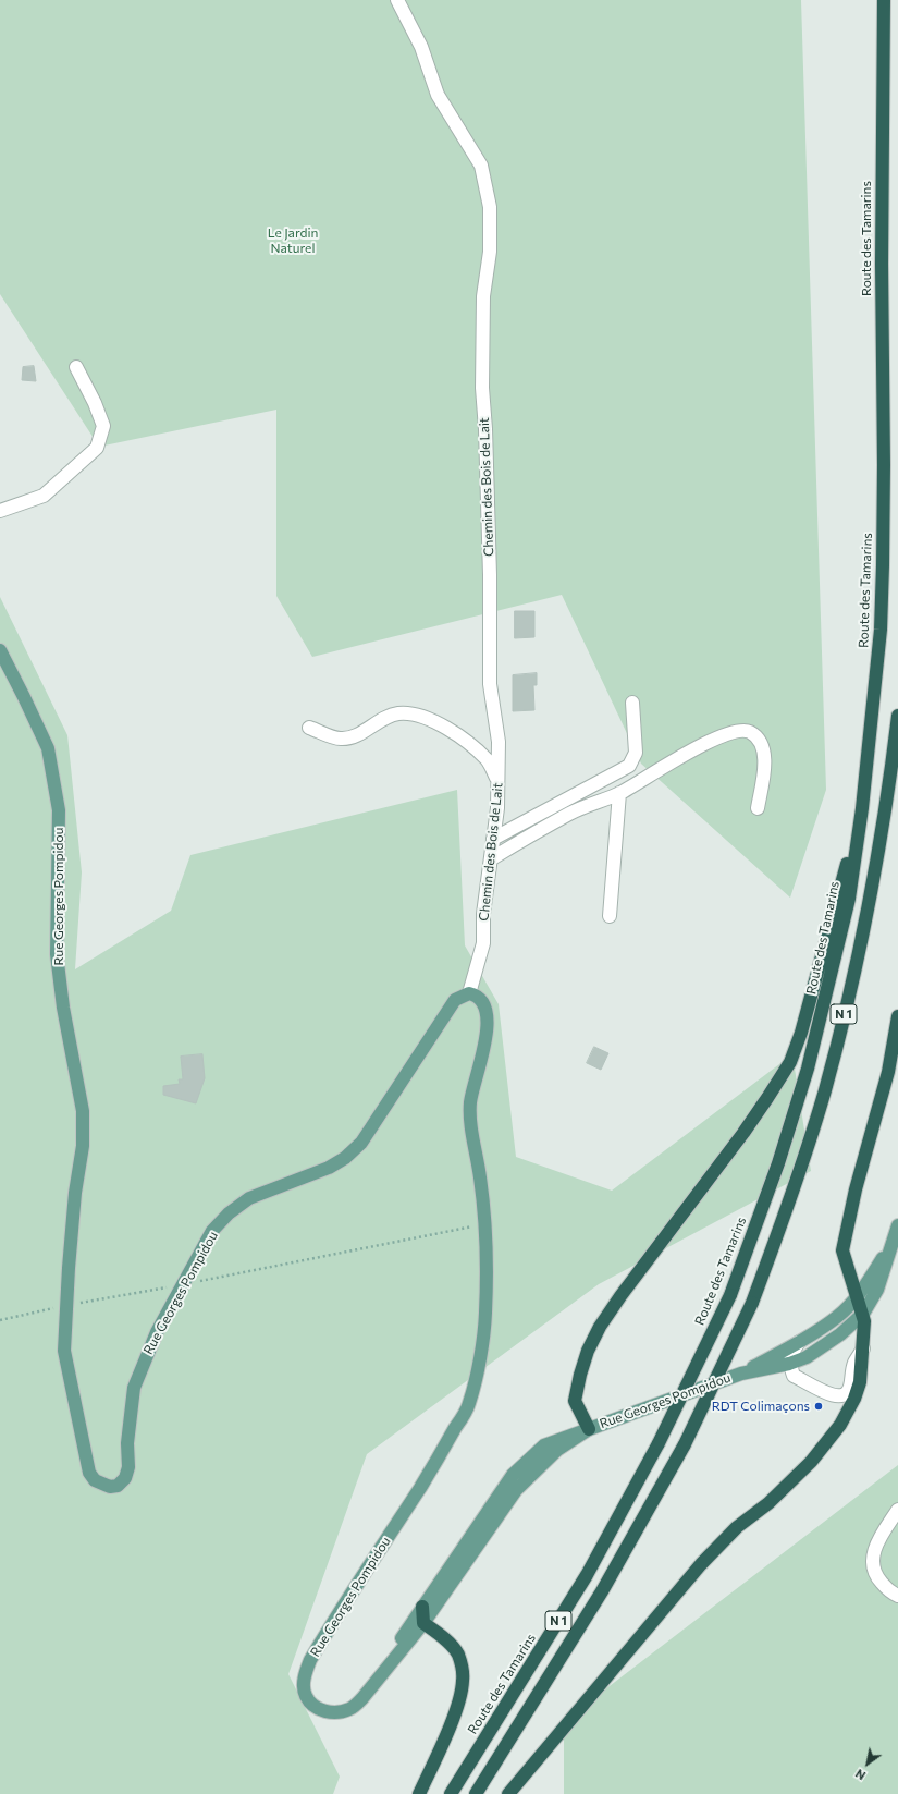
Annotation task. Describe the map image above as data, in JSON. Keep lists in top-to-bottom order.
{
  "streets": {
    "highway": ["Route des Tamarins", "N 1"],
    "main road": ["Rue Georges Pompidou"],
    "street": ["Chemin des Bois de Lait"]
  },
  "crossings": [
    ["Chemin des Bois de Lait", "Rue Georges Pompidou"]
  ],
  "parks": ["Le Jardin Naturel"],
  "places": ["RDT Colimaçons"],
  "north": "bottom left"
}
